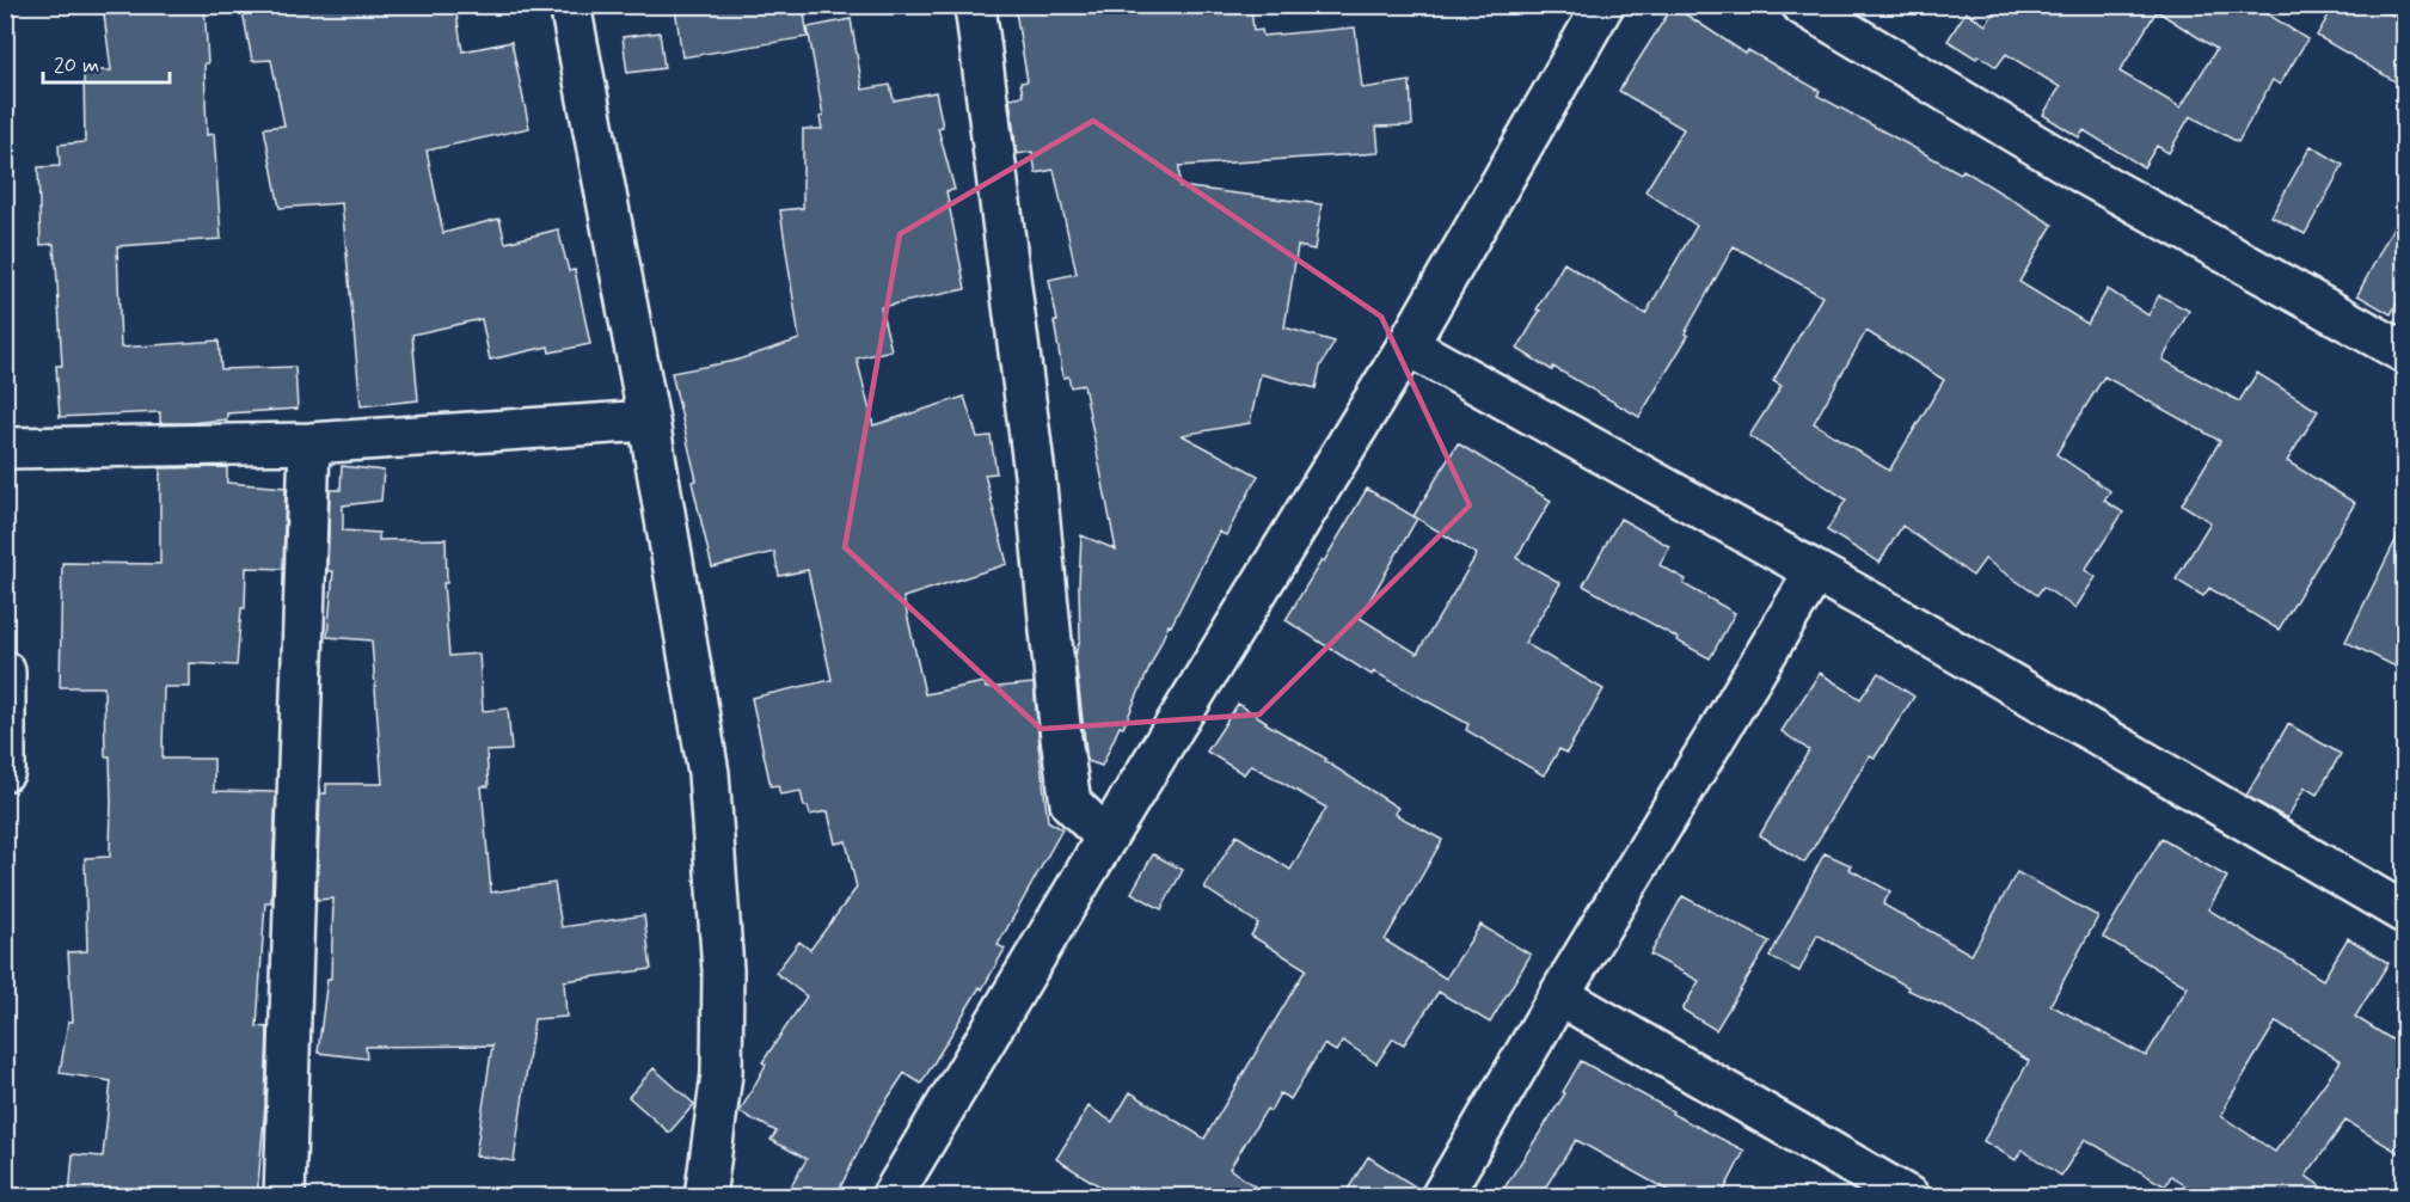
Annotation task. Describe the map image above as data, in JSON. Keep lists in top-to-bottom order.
{
  "scale_bar": "20 m"
}
